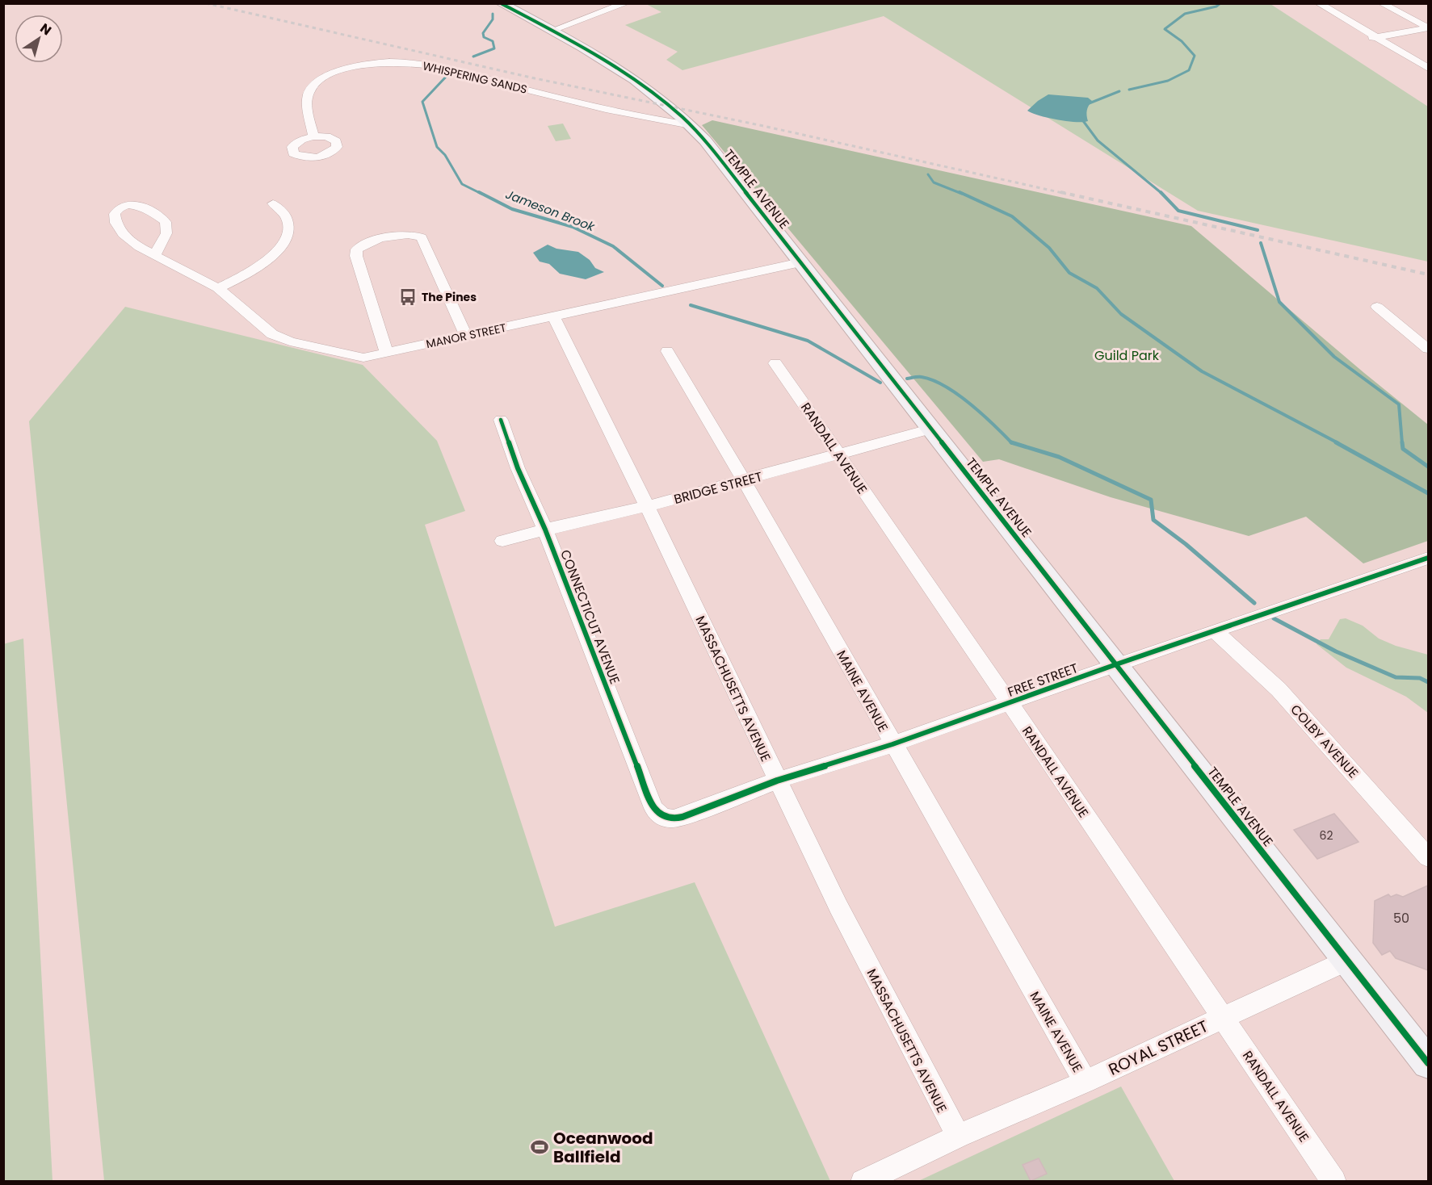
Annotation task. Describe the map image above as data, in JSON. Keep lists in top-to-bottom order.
{
  "streets": {
    "street": [
      "WHISPERING SANDS",
      "TEMPLE AVENUE",
      "MANOR STREET",
      "RANDALL AVENUE",
      "BRIDGE STREET",
      "CONNECTICUT AVENUE",
      "FREE STREET",
      "MASSACHUSETTS AVENUE",
      "MAINE AVENUE",
      "COLBY AVENUE",
      "ROYAL STREET"
    ]
  },
  "crossings": [
    ["WHISPERING SANDS", "TEMPLE AVENUE"],
    ["TEMPLE AVENUE", "MANOR STREET"],
    ["TEMPLE AVENUE", "BRIDGE STREET"],
    ["TEMPLE AVENUE", "FREE STREET"],
    ["TEMPLE AVENUE", "ROYAL STREET"],
    ["MANOR STREET", "MASSACHUSETTS AVENUE"],
    ["RANDALL AVENUE", "BRIDGE STREET"],
    ["RANDALL AVENUE", "FREE STREET"],
    ["RANDALL AVENUE", "ROYAL STREET"],
    ["BRIDGE STREET", "CONNECTICUT AVENUE"],
    ["BRIDGE STREET", "MASSACHUSETTS AVENUE"],
    ["BRIDGE STREET", "MAINE AVENUE"],
    ["CONNECTICUT AVENUE", "FREE STREET"],
    ["FREE STREET", "MASSACHUSETTS AVENUE"],
    ["FREE STREET", "MAINE AVENUE"],
    ["FREE STREET", "COLBY AVENUE"],
    ["MASSACHUSETTS AVENUE", "ROYAL STREET"],
    ["MAINE AVENUE", "ROYAL STREET"]
  ],
  "water": ["Jameson Brook"],
  "parks": ["Guild Park"],
  "places": {
    "bus stop": ["The Pines"],
    "sports": ["Oceanwood Ballfield"]
  },
  "house_numbers": ["62", "50"],
  "north": "top right"
}
